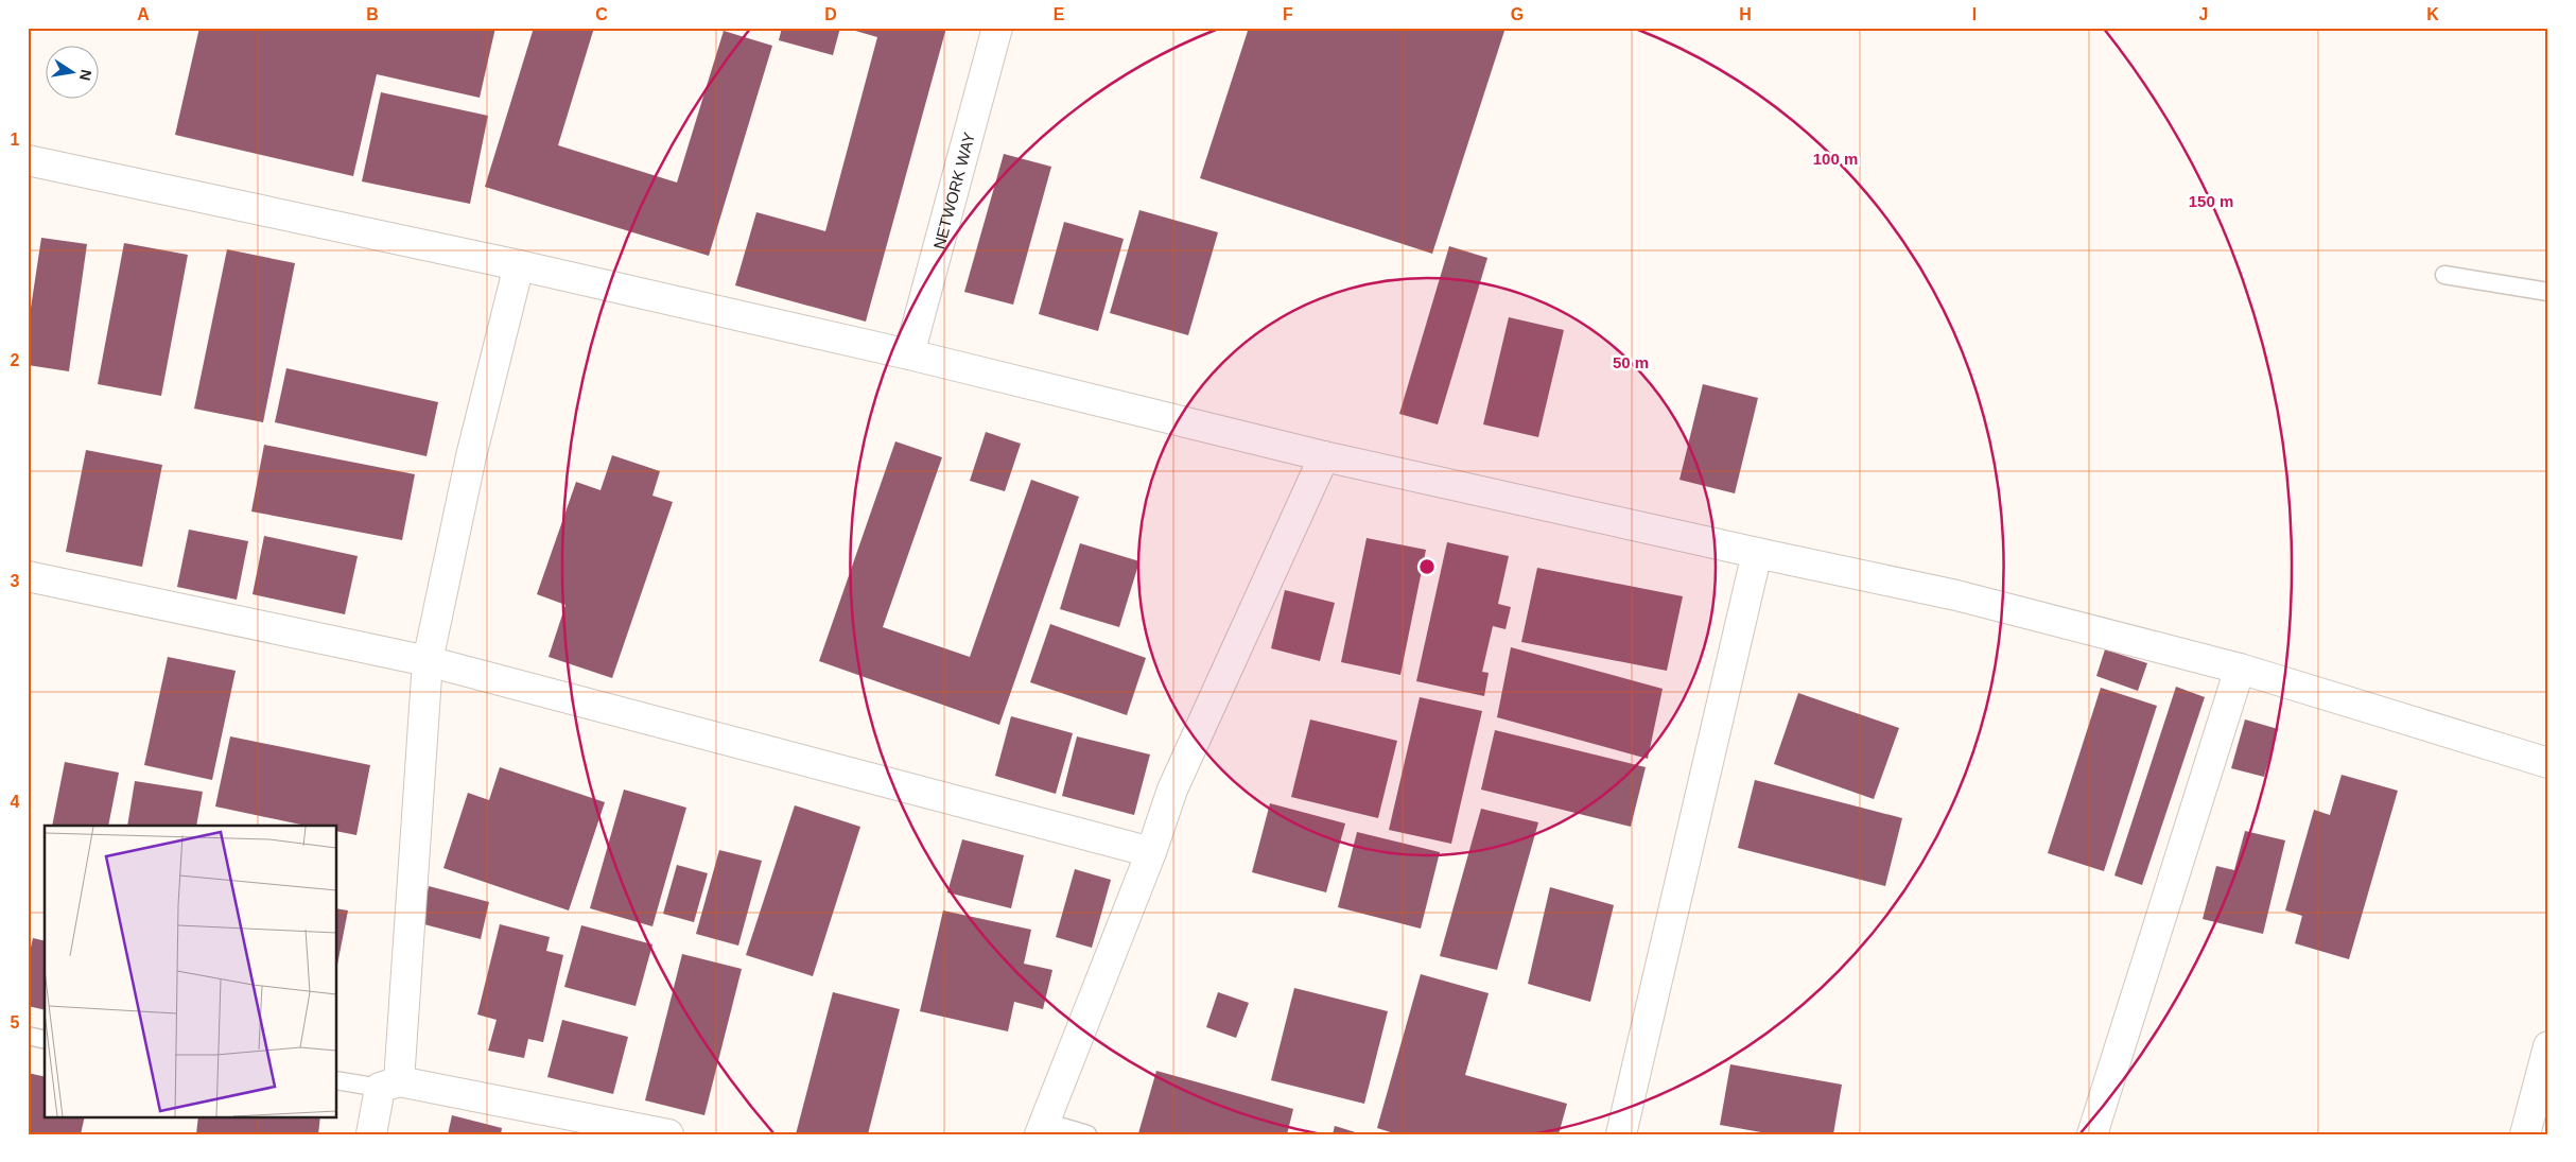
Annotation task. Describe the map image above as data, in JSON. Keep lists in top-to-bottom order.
{
  "streets": {
    "street": ["NETWORK WAY"]
  },
  "north": "right",
  "grid": {
    "columns": [
      "A",
      "B",
      "C",
      "D",
      "E",
      "F",
      "G",
      "H",
      "I",
      "J",
      "K"
    ],
    "rows": [
      "1",
      "2",
      "3",
      "4",
      "5"
    ]
  },
  "rings": ["100 m", "150 m", "50 m"]
}
